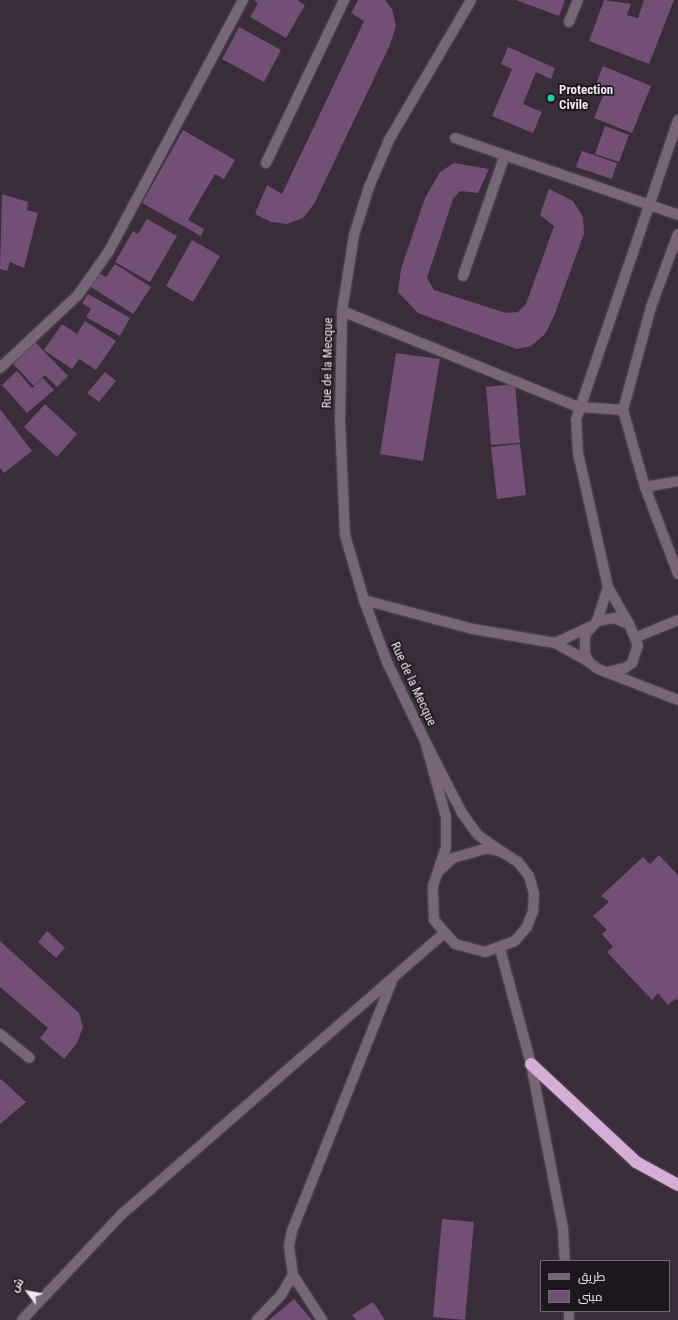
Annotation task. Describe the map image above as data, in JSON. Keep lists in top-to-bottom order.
{
  "streets": {
    "street": ["Rue de la Mecque"]
  },
  "places": ["Protection Civile"],
  "legend": ["طريق", "مبنى"],
  "north": "top left"
}
